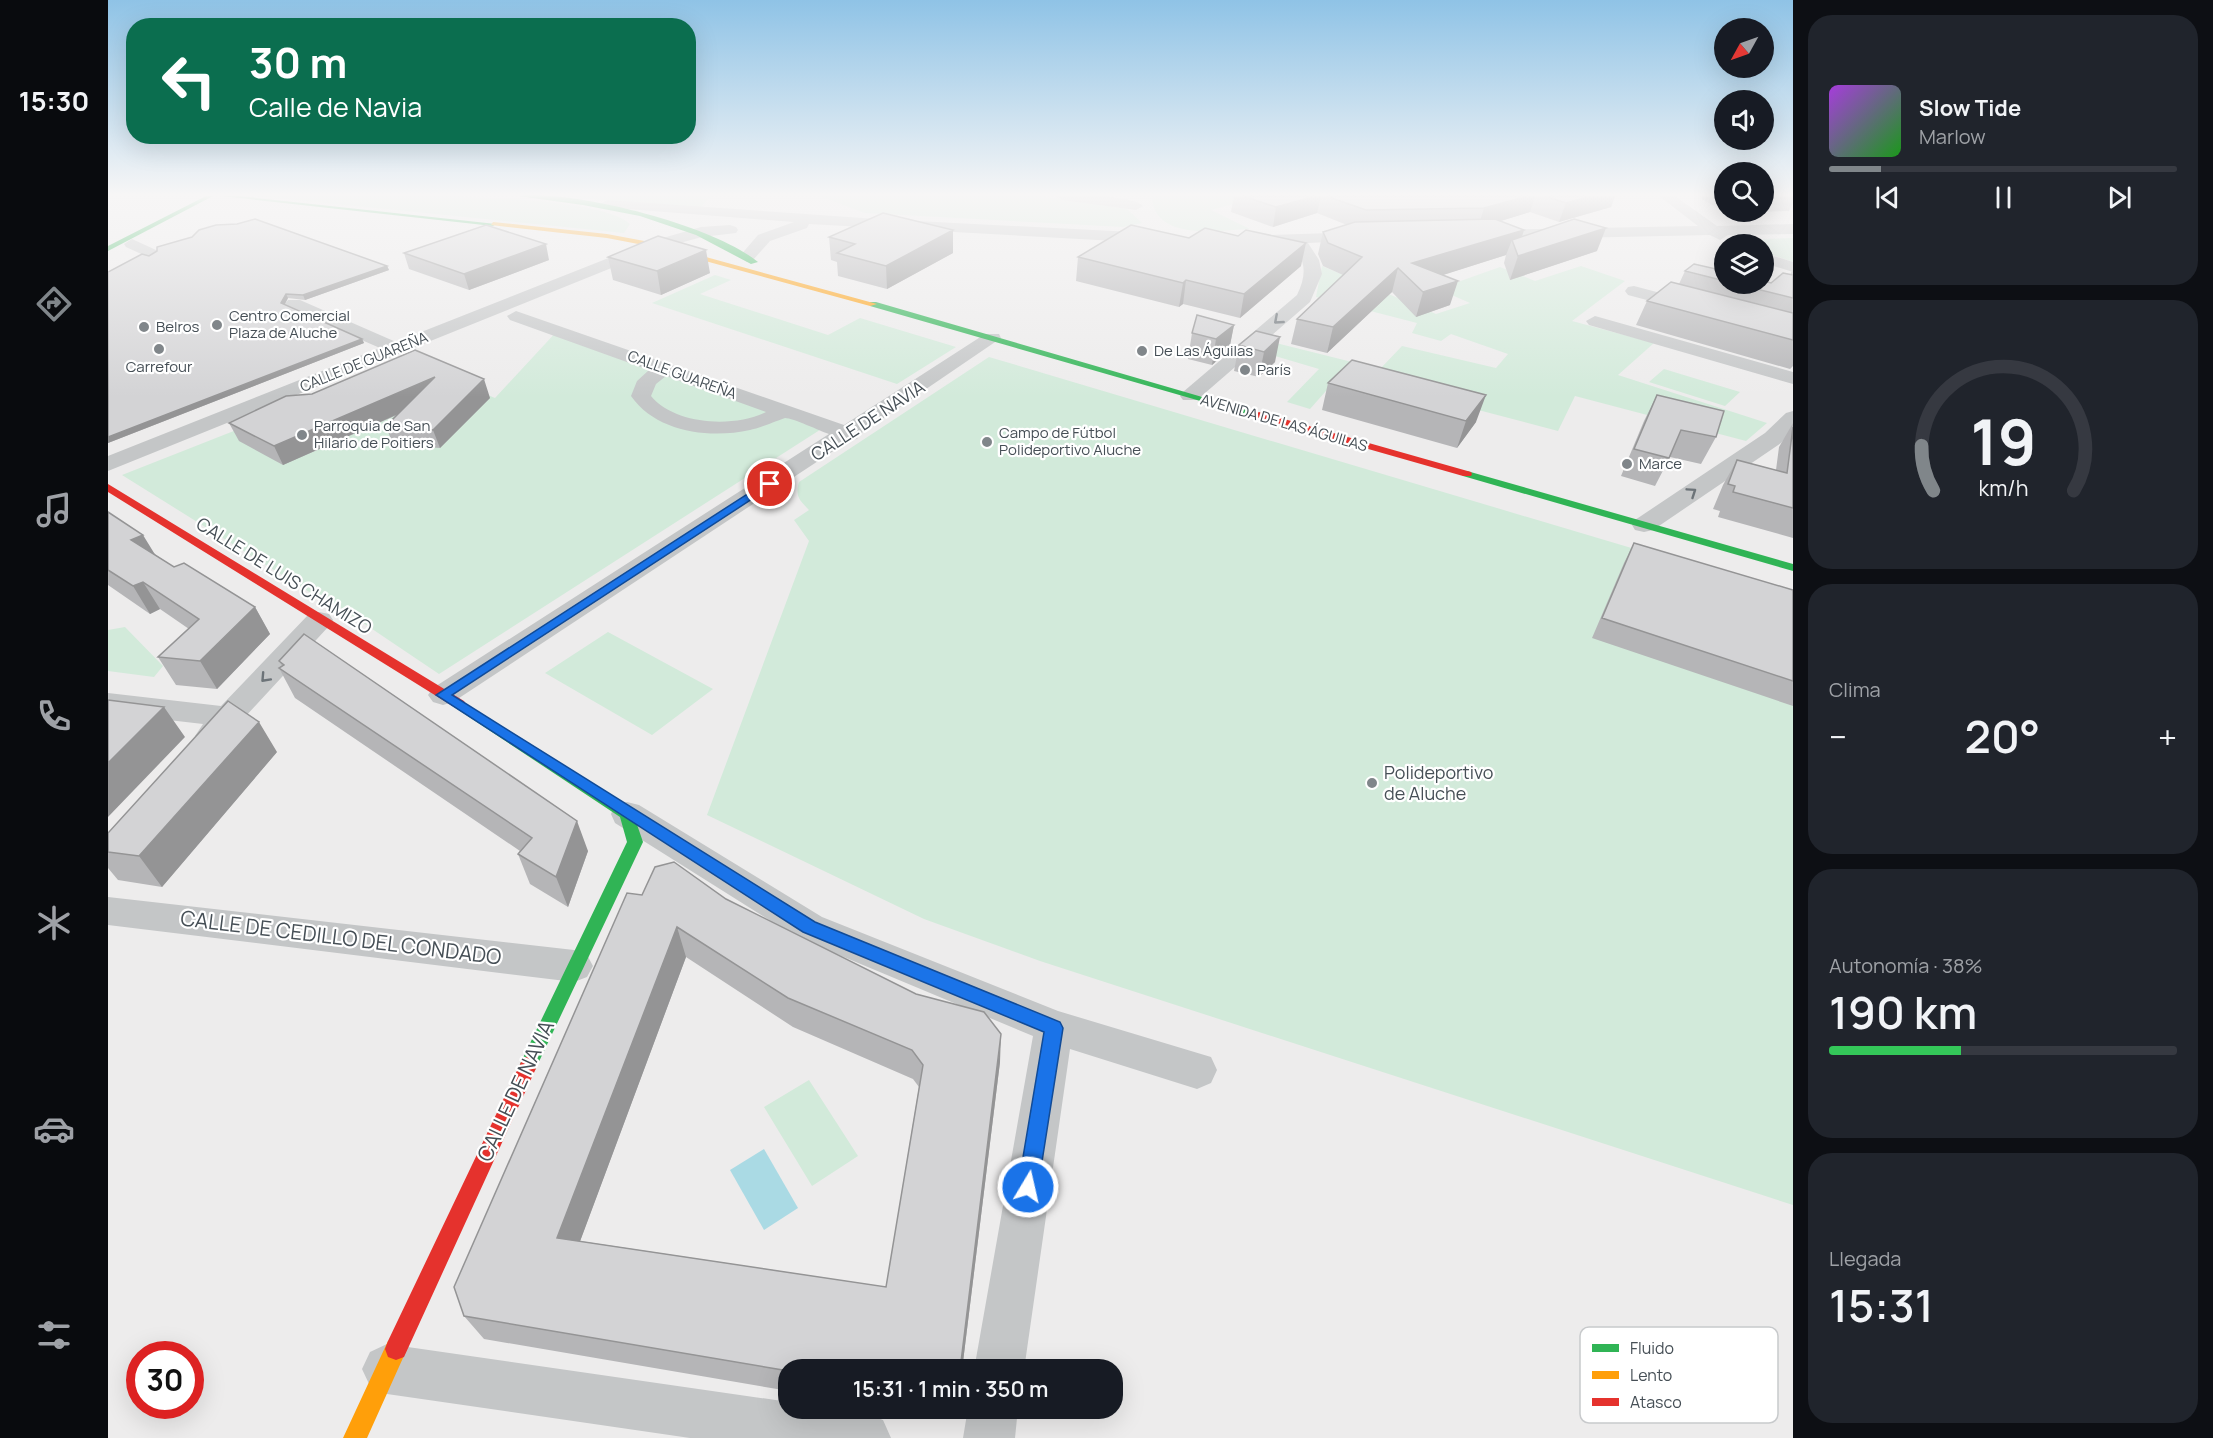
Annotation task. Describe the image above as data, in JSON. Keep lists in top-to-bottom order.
{
  "streets": {
    "street": [
      "CALLE DE GUAREÑA",
      "CALLE GUAREÑA",
      "CALLE DE NAVIA",
      "AVENIDA DE LAS ÁGUILAS",
      "CALLE DE LUIS CHAMIZO",
      "CALLE DE CEDILLO DEL CONDADO"
    ]
  },
  "crossings": [
    ["CALLE GUAREÑA", "CALLE DE NAVIA"],
    ["CALLE DE NAVIA", "AVENIDA DE LAS ÁGUILAS"],
    ["CALLE DE NAVIA", "CALLE DE LUIS CHAMIZO"],
    ["CALLE DE NAVIA", "CALLE DE CEDILLO DEL CONDADO"]
  ],
  "places": [
    "Centro Comercial Plaza de Aluche",
    "Belros",
    "Carrefour",
    "De Las Águilas",
    "París",
    "Parroquia de San Hilario de Poitiers",
    "Campo de Fútbol Polideportivo Aluche",
    "Marce",
    "Polideportivo de Aluche"
  ],
  "legend": ["Fluido", "Lento", "Atasco"],
  "north": "bottom left",
  "page": {
    "tabs": "15:30",
    "turn": ["30 m", "Calle de Navia"],
    "song": ["Slow Tide", "Marlow"],
    "tile": [
      "Clima",
      ["Autonomía · 38%", "190 km"],
      ["Llegada", "15:31"]
    ],
    "heat": ["−", "20°", "+"],
    "limit": "30",
    "trip": "15:31 · 1 min · 350 m",
    "gauge": ["19", "km/h"]
  }
}
